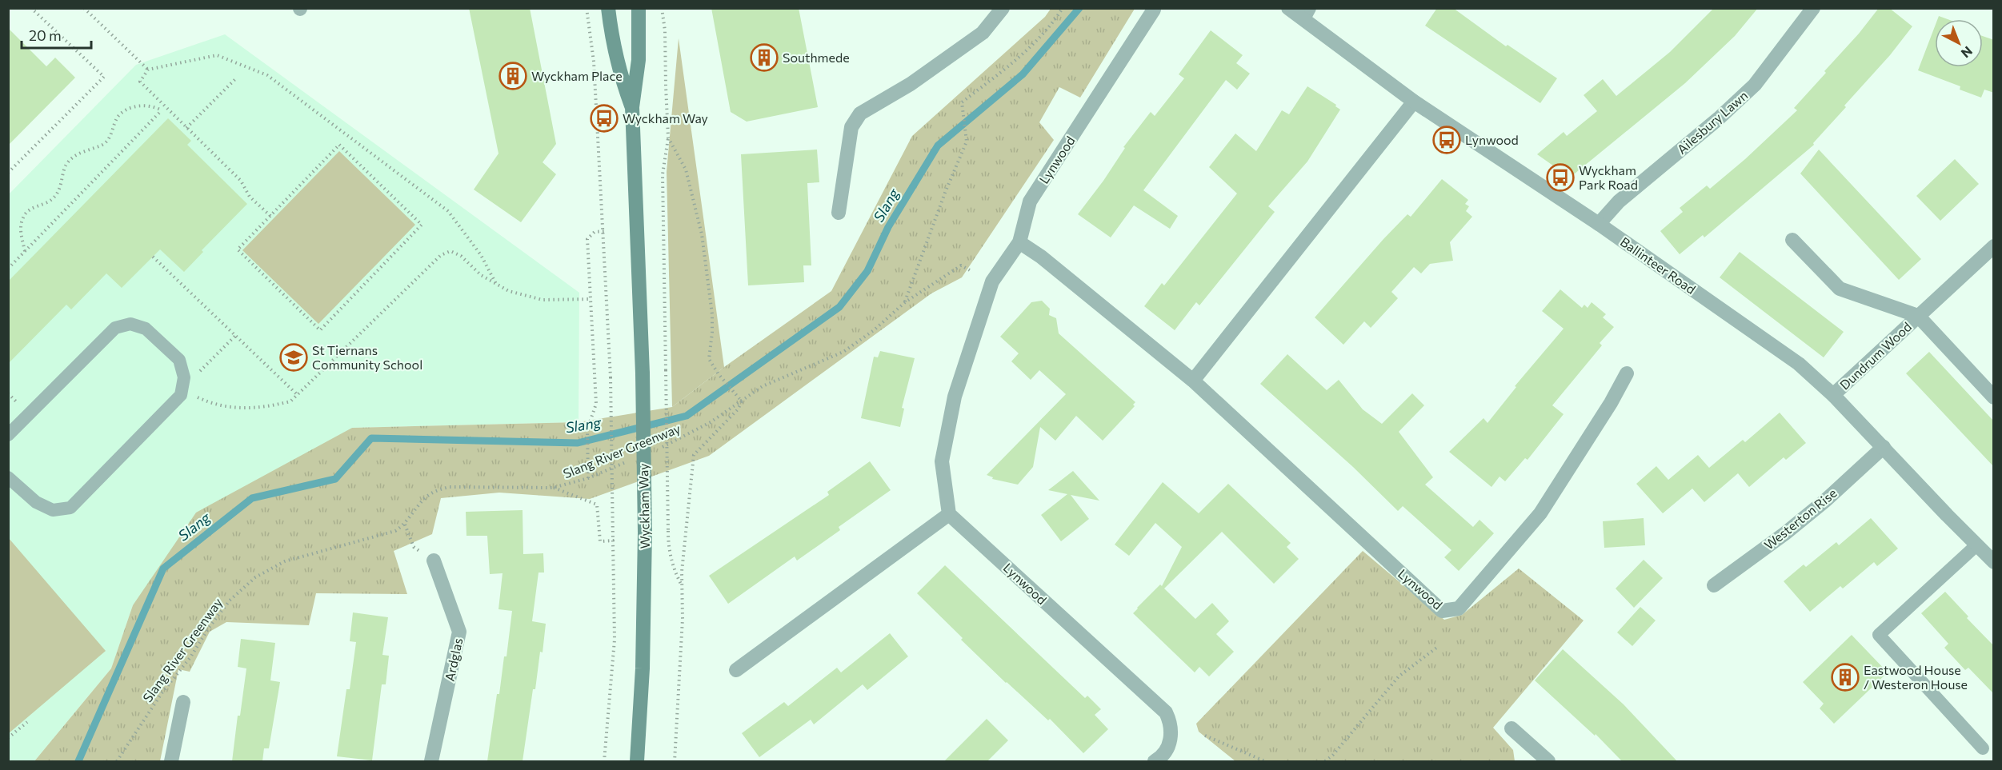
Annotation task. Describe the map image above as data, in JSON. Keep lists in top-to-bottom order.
{
  "streets": {
    "main road": ["Wyckham Way"],
    "street": [
      "Ailesbury Lawn",
      "Lynwood",
      "Ballinteer Road",
      "Dundrum Wood",
      "Westerton Rise",
      "Ardglas"
    ],
    "path": ["Slang River Greenway"]
  },
  "crossings": [
    ["Ailesbury Lawn", "Ballinteer Road"],
    ["Ballinteer Road", "Dundrum Wood"],
    ["Ballinteer Road", "Westerton Rise"]
  ],
  "water": ["Slang"],
  "places": {
    "building": ["Southmede", "Wyckham Place", "Eastwood House / Westeron House"],
    "bus stop": ["Wyckham Way", "Lynwood", "Wyckham Park Road"],
    "school or university": ["St Tiernans Community School"]
  },
  "scale_bar": "20 m",
  "north": "bottom right"
}
